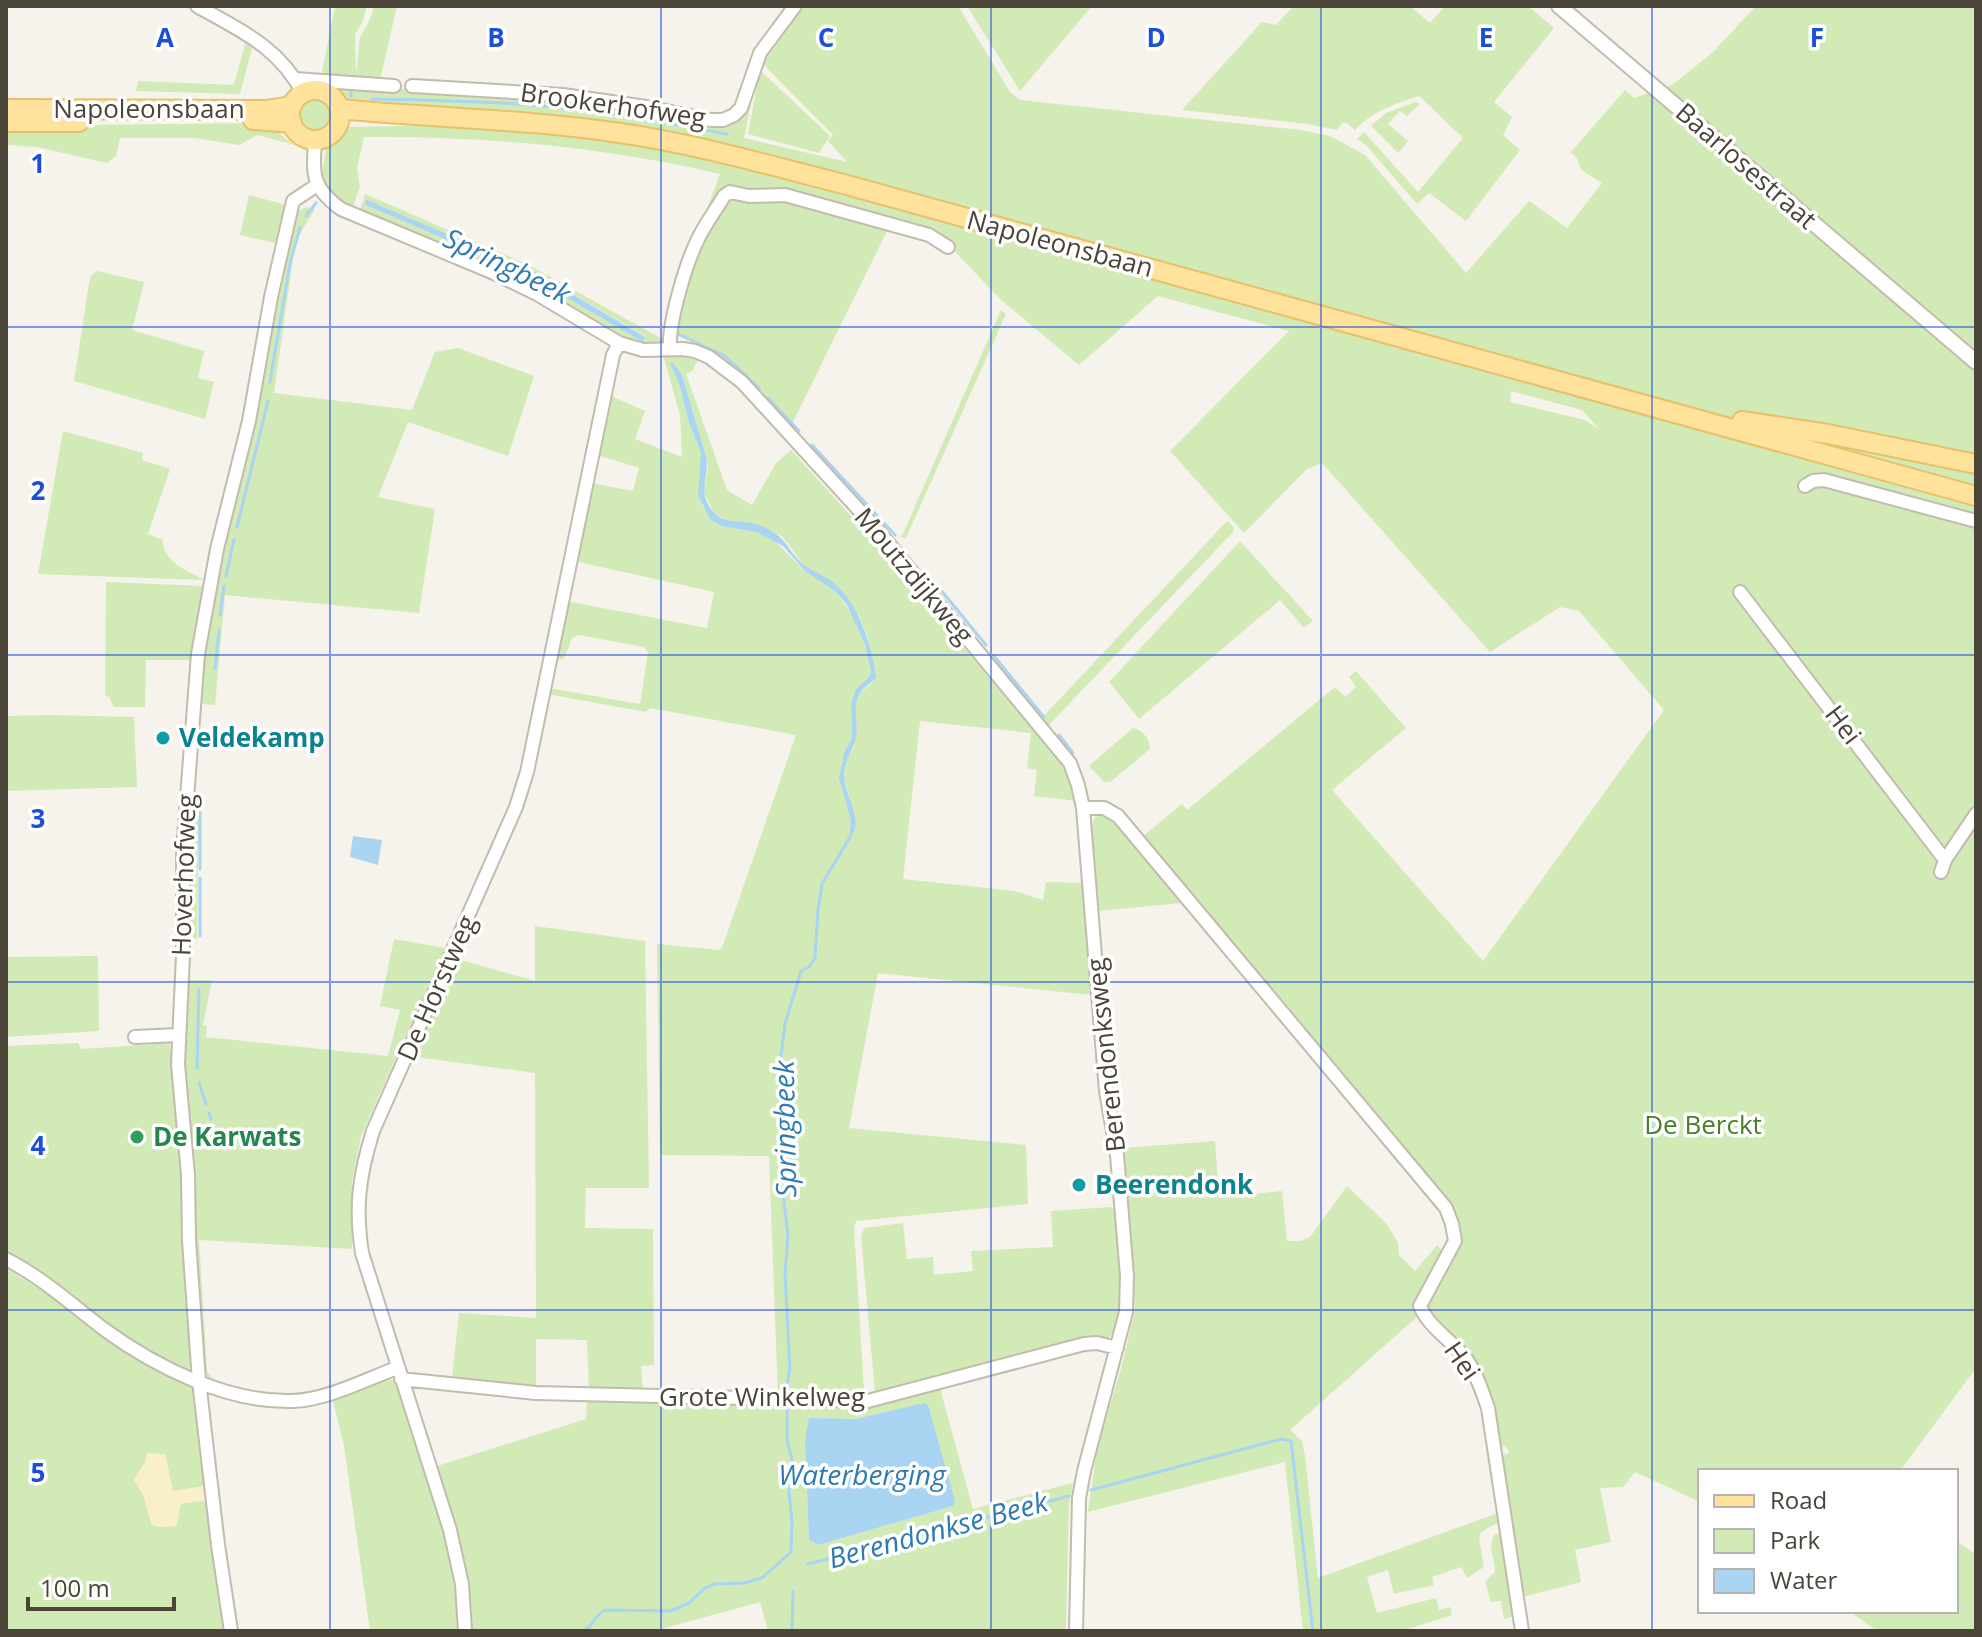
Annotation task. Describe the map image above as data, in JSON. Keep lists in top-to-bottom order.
{
  "streets": {
    "main road": ["Napoleonsbaan"],
    "street": [
      "Brookerhofweg",
      "Baarlosestraat",
      "Moutzdijkweg",
      "Hei",
      "Hoverhofweg",
      "De Horstweg",
      "Berendonksweg",
      "Grote Winkelweg"
    ]
  },
  "crossings": [
    ["Moutzdijkweg", "Hei"],
    ["Moutzdijkweg", "Hoverhofweg"],
    ["Moutzdijkweg", "De Horstweg"],
    ["Moutzdijkweg", "Berendonksweg"],
    ["Hei", "Berendonksweg"],
    ["Hoverhofweg", "Grote Winkelweg"],
    ["De Horstweg", "Grote Winkelweg"],
    ["Berendonksweg", "Grote Winkelweg"]
  ],
  "water": ["Springbeek", "Waterberging", "Berendonkse Beek"],
  "parks": ["De Berckt"],
  "places": ["Veldekamp", "De Karwats", "Beerendonk"],
  "legend": ["Road", "Park", "Water"],
  "scale_bar": "100 m",
  "grid": {
    "columns": [
      "A",
      "B",
      "C",
      "D",
      "E",
      "F"
    ],
    "rows": [
      "1",
      "2",
      "3",
      "4",
      "5"
    ]
  }
}
